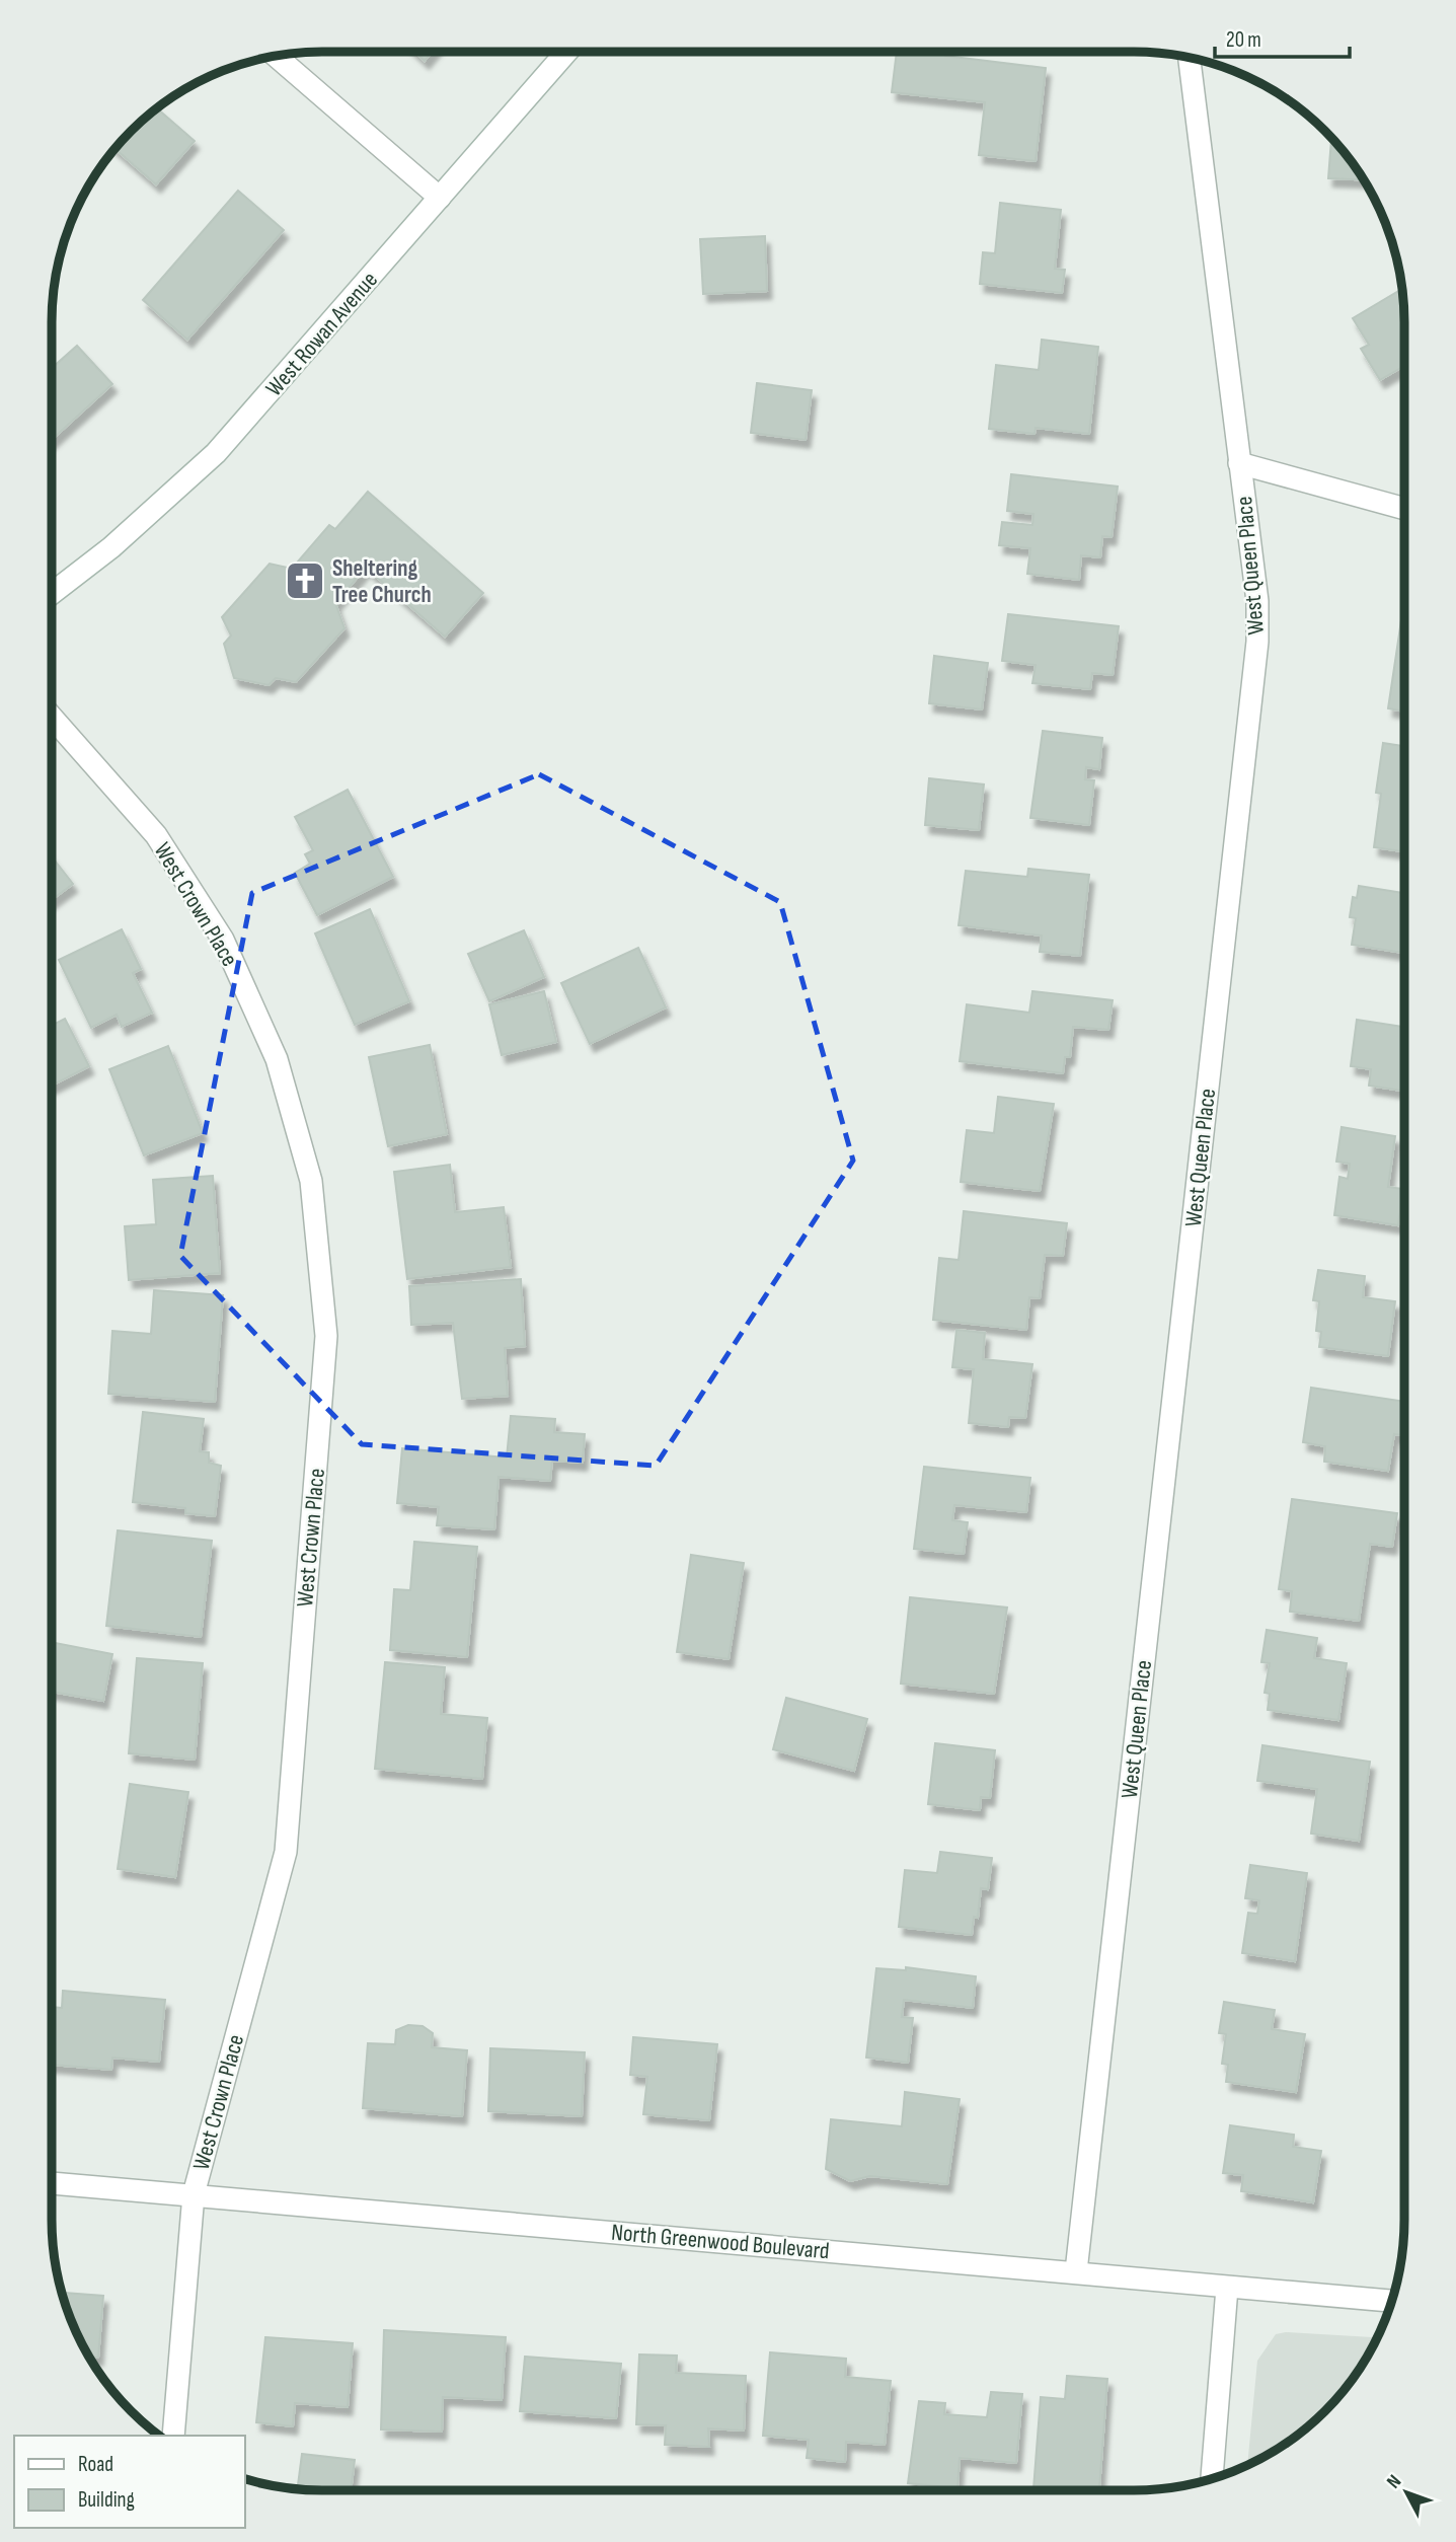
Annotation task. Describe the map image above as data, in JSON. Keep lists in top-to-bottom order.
{
  "streets": {
    "street": [
      "West Rowan Avenue",
      "West Queen Place",
      "West Crown Place",
      "North Greenwood Boulevard"
    ]
  },
  "crossings": [
    ["West Queen Place", "North Greenwood Boulevard"],
    ["West Crown Place", "North Greenwood Boulevard"]
  ],
  "places": {
    "church": ["Sheltering Tree Church"]
  },
  "legend": ["Road", "Building"],
  "scale_bar": "20 m",
  "north": "top left"
}
